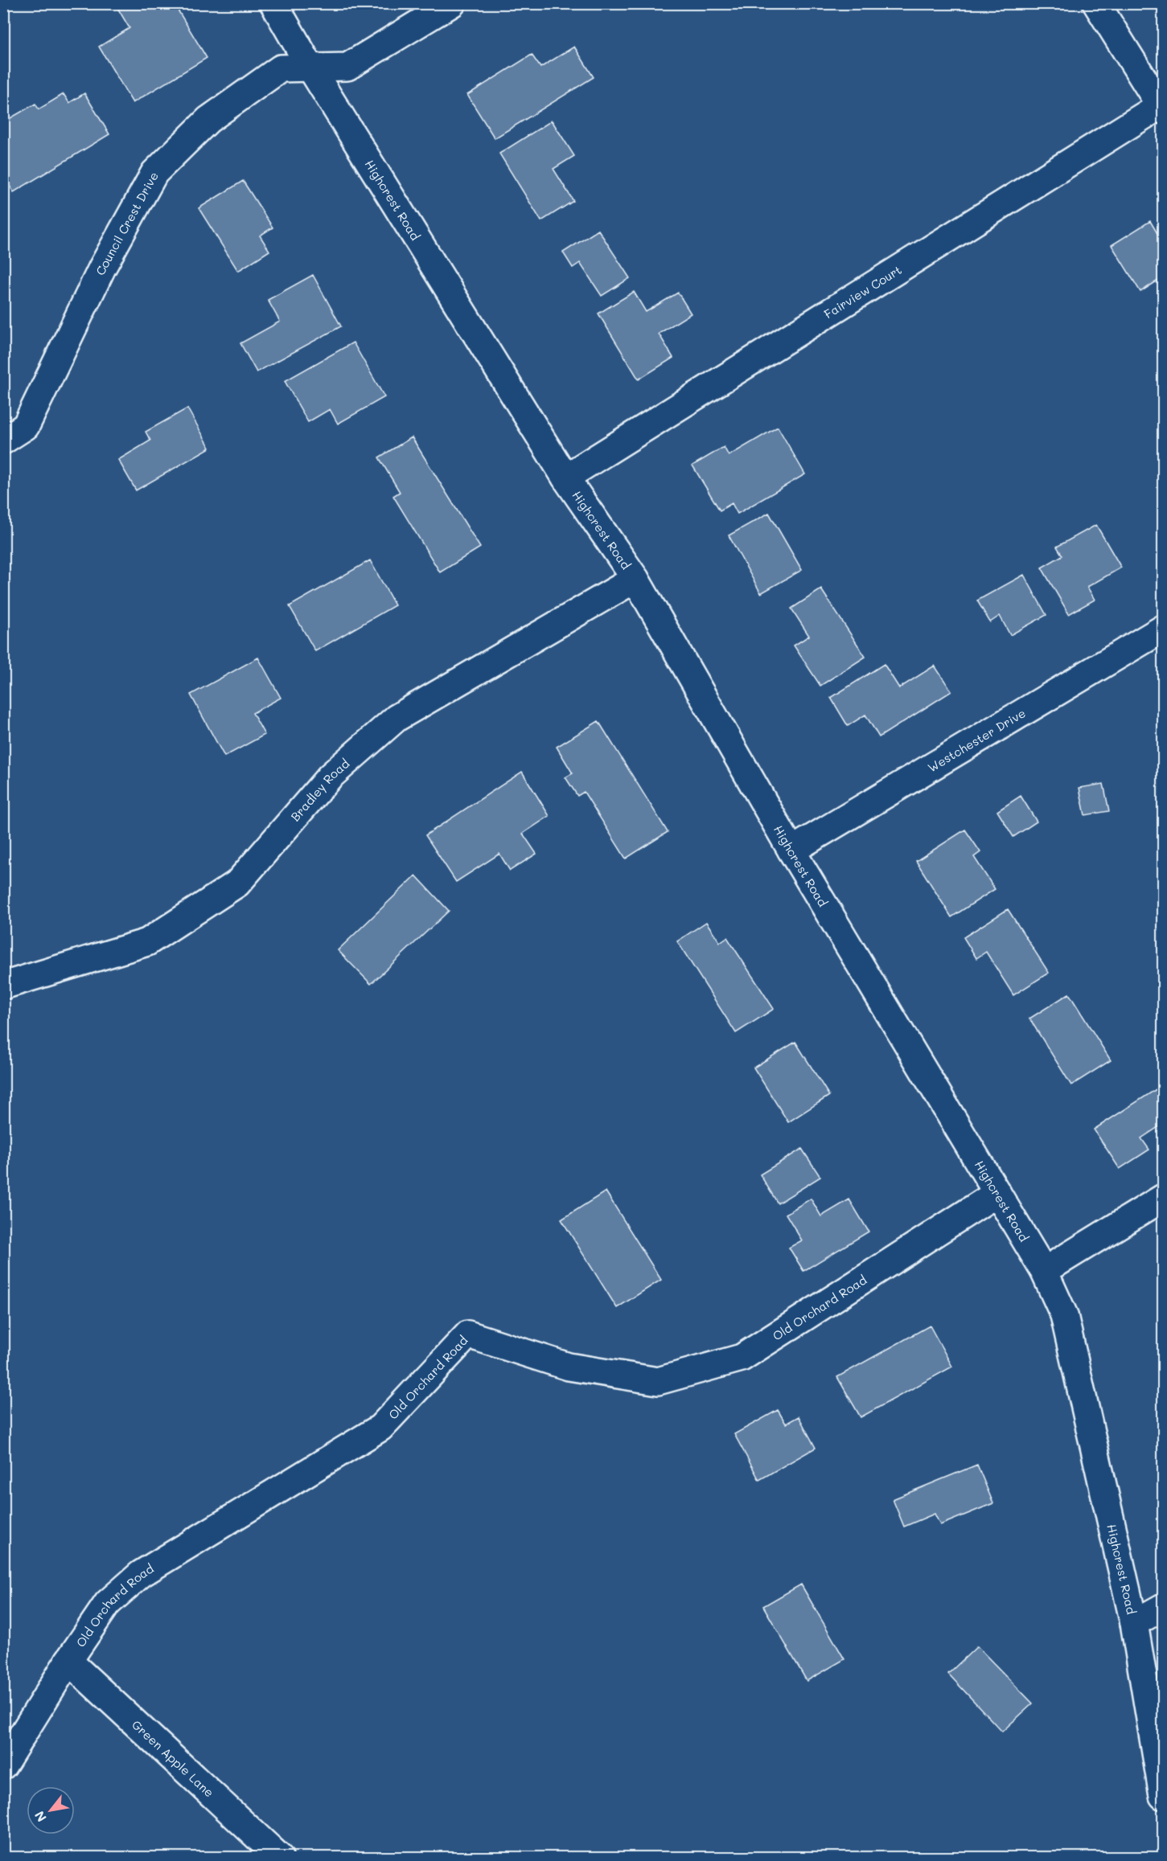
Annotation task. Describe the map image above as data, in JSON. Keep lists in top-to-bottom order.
{
  "streets": {
    "street": [
      "Highcrest Road",
      "Council Crest Drive",
      "Fairview Court",
      "Westchester Drive",
      "Bradley Road",
      "Old Orchard Road",
      "Green Apple Lane"
    ]
  },
  "crossings": [
    ["Highcrest Road", "Council Crest Drive"],
    ["Highcrest Road", "Fairview Court"],
    ["Highcrest Road", "Westchester Drive"],
    ["Highcrest Road", "Bradley Road"],
    ["Highcrest Road", "Old Orchard Road"],
    ["Old Orchard Road", "Green Apple Lane"]
  ],
  "north": "bottom left"
}
